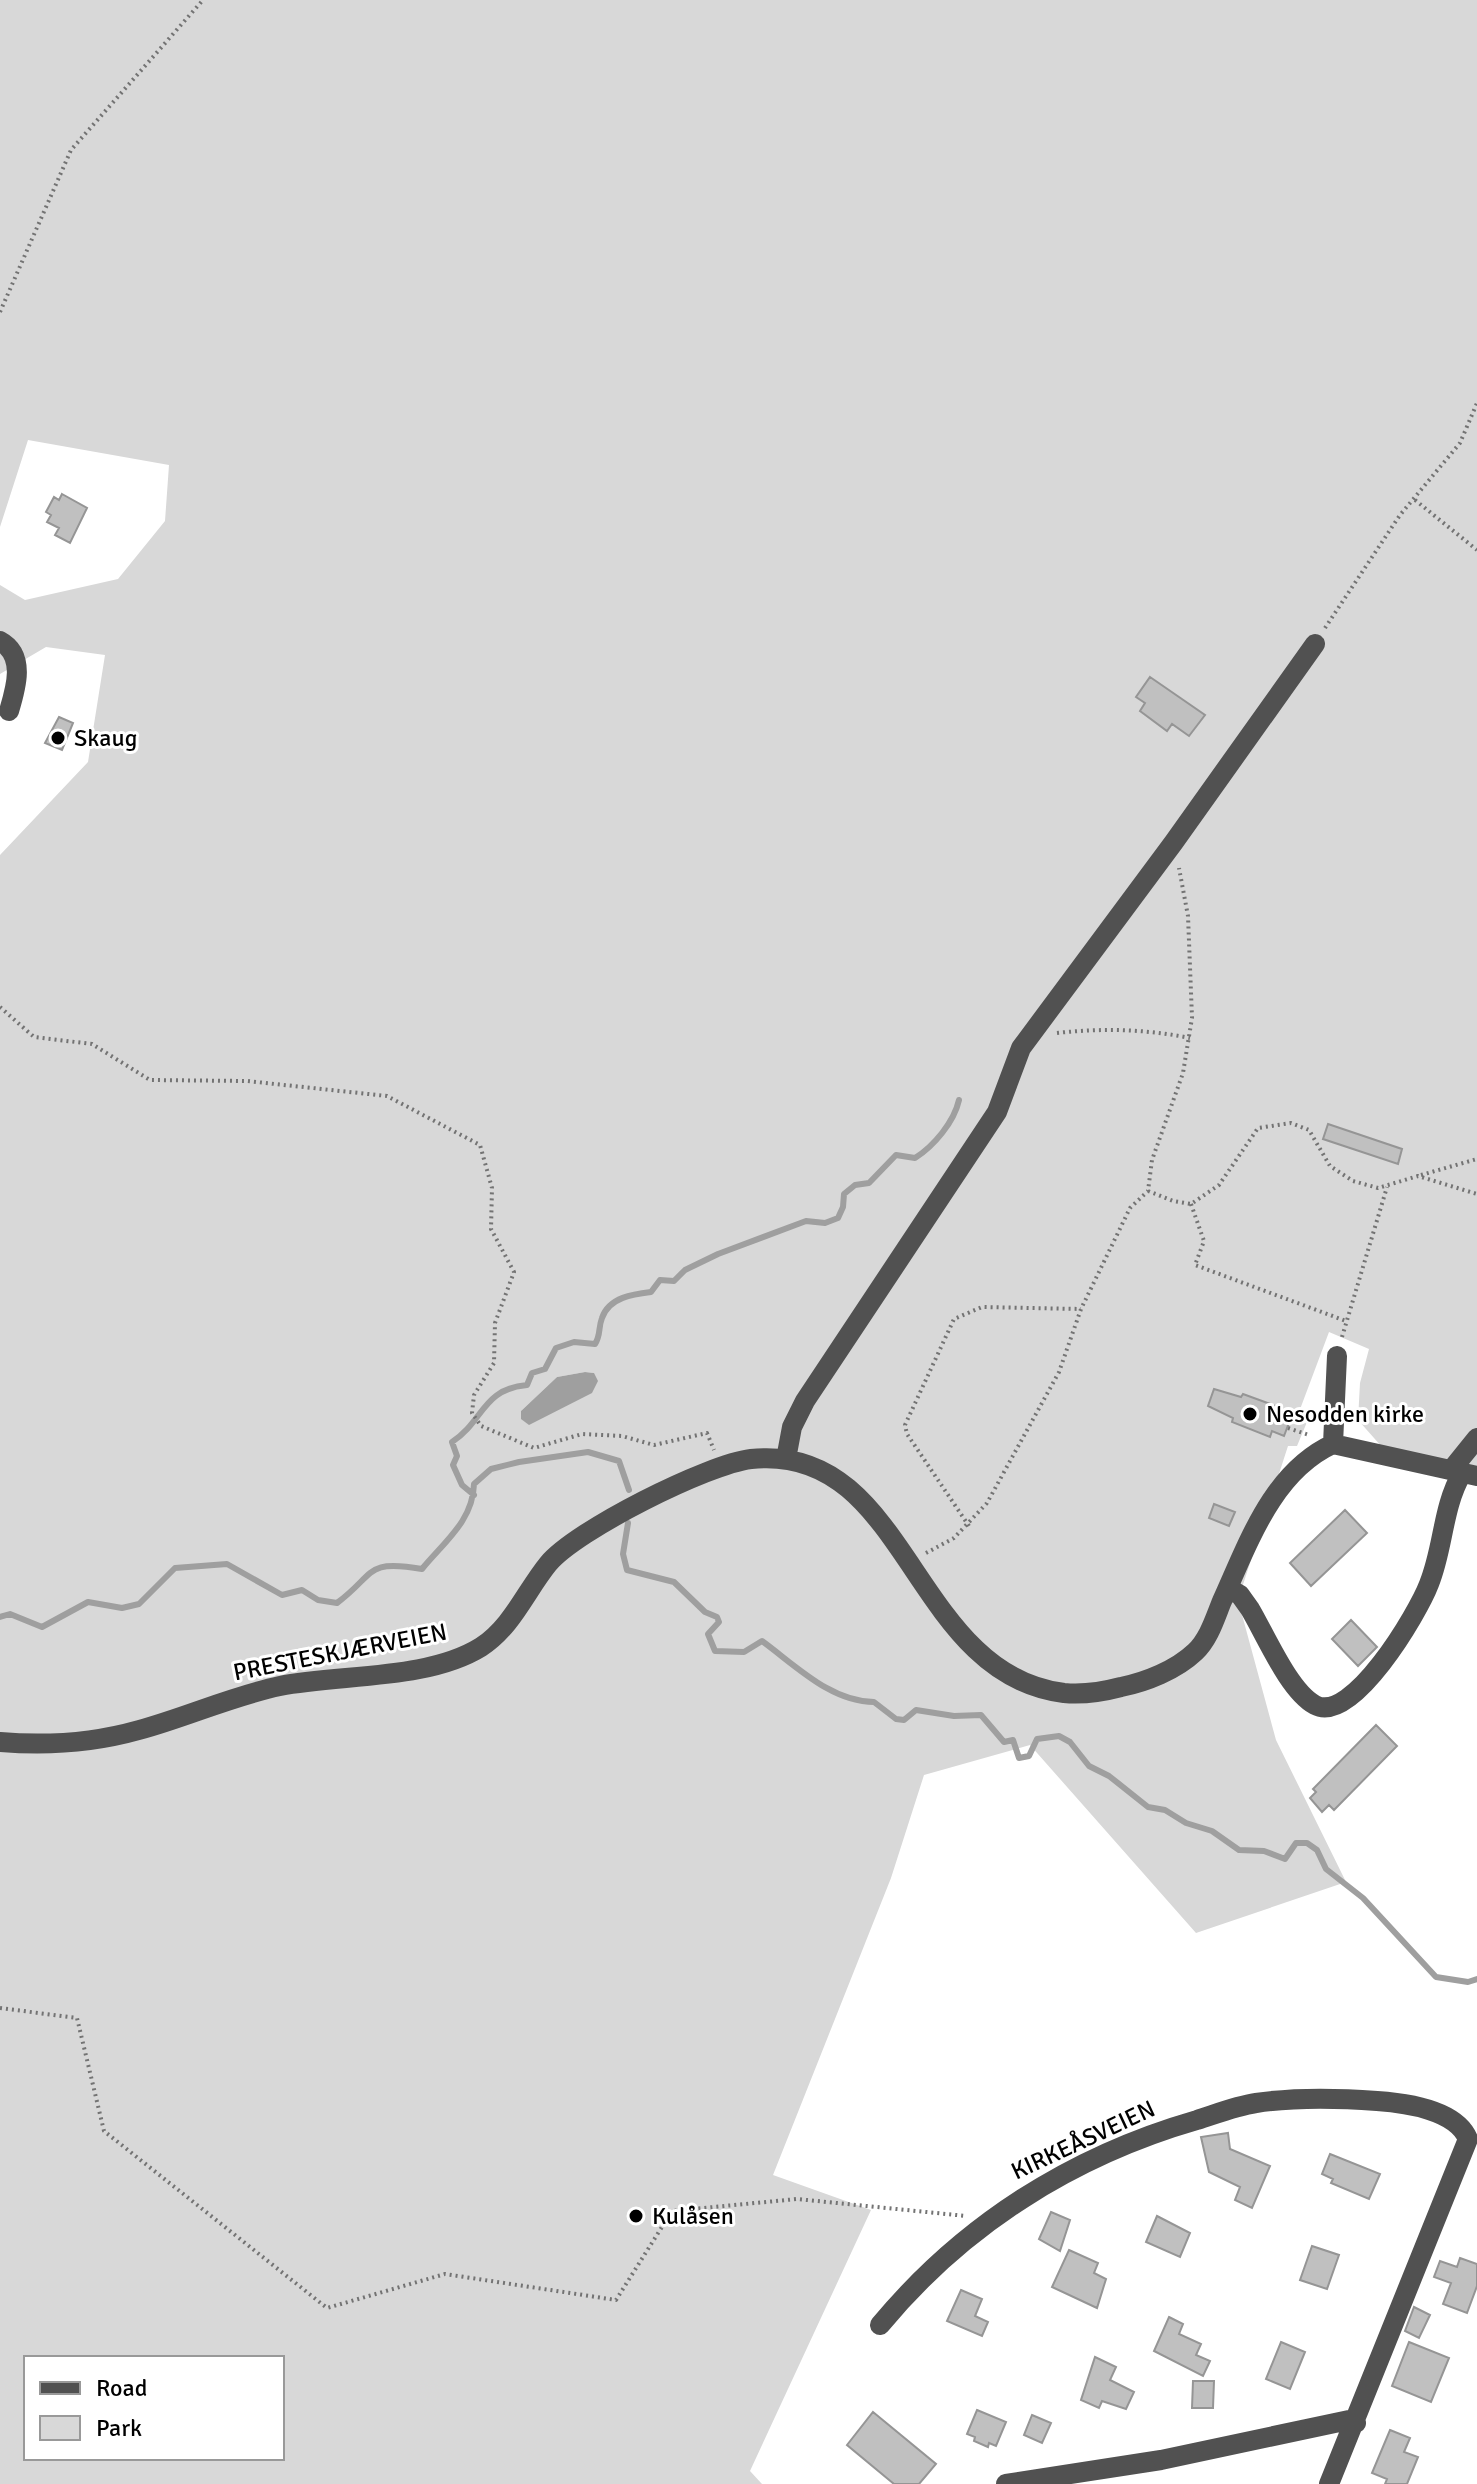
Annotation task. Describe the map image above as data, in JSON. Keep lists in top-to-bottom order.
{
  "streets": {
    "street": ["PRESTESKJÆRVEIEN", "KIRKEÅSVEIEN"]
  },
  "places": ["Skaug", "Nesodden kirke", "Kulåsen"],
  "legend": ["Road", "Park"]
}
